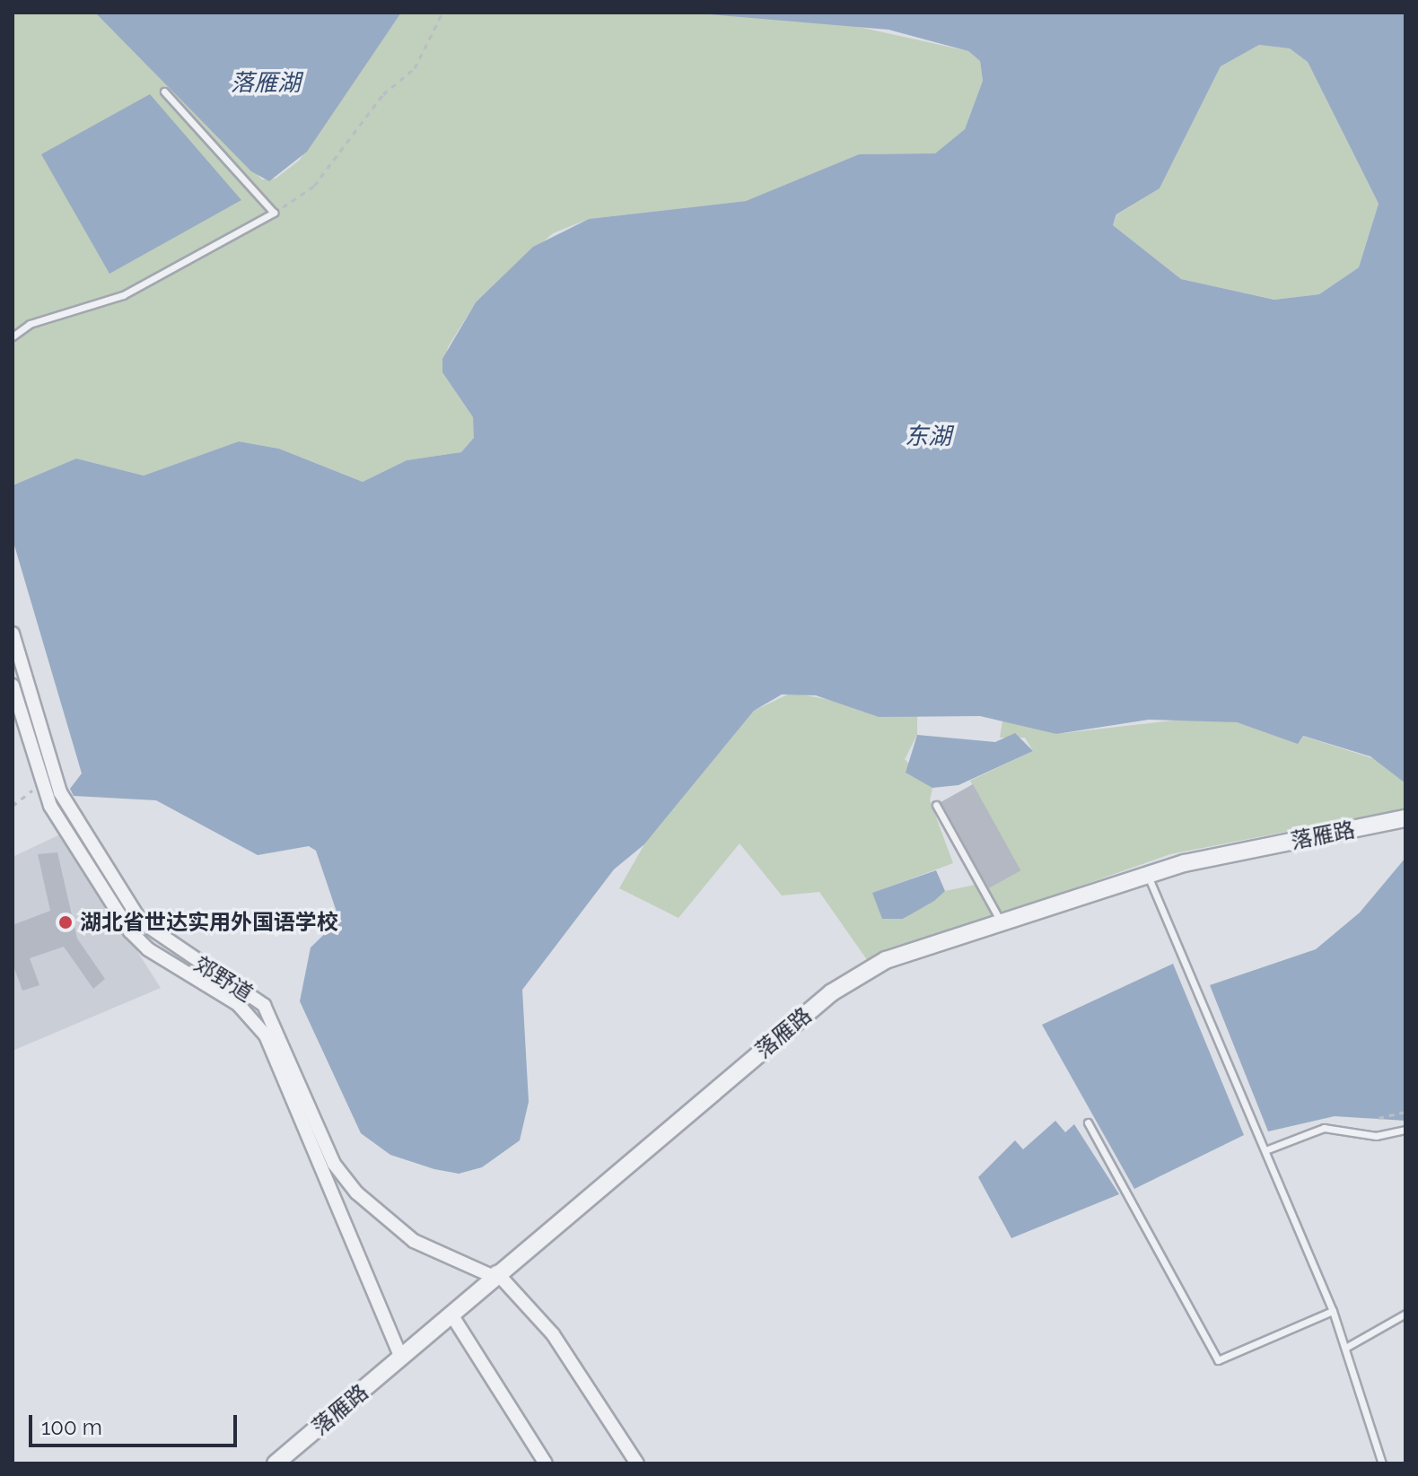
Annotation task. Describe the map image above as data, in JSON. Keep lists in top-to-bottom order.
{
  "streets": {
    "street": ["落雁路", "郊野道"]
  },
  "crossings": [
    ["落雁路", "郊野道"]
  ],
  "water": ["落雁湖", "东湖"],
  "places": ["湖北省世达实用外国语学校"],
  "scale_bar": "100 m"
}
